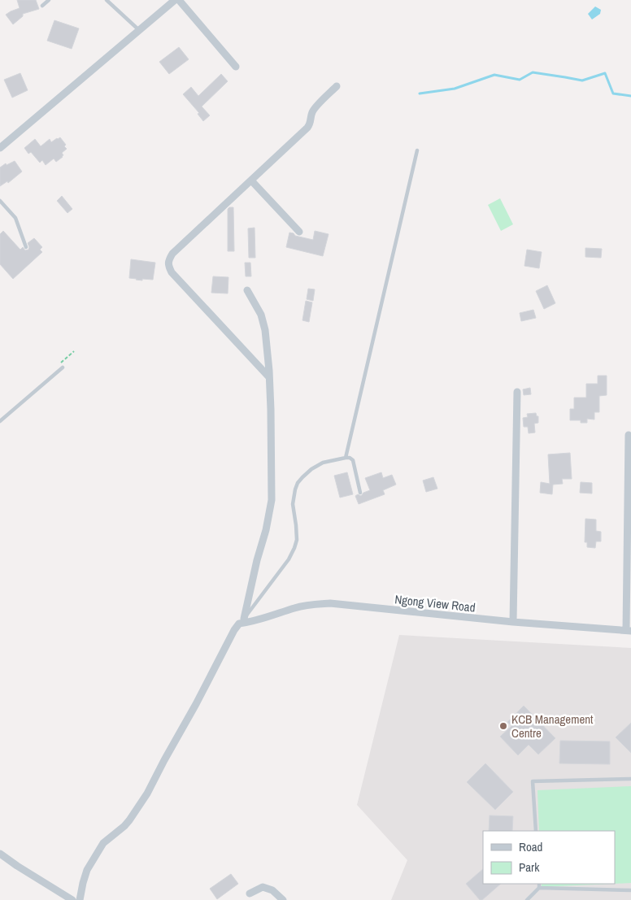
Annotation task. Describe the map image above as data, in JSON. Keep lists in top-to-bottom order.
{
  "streets": {
    "street": ["Ngong View Road"]
  },
  "places": ["KCB Management Centre"],
  "legend": ["Road", "Park"]
}
